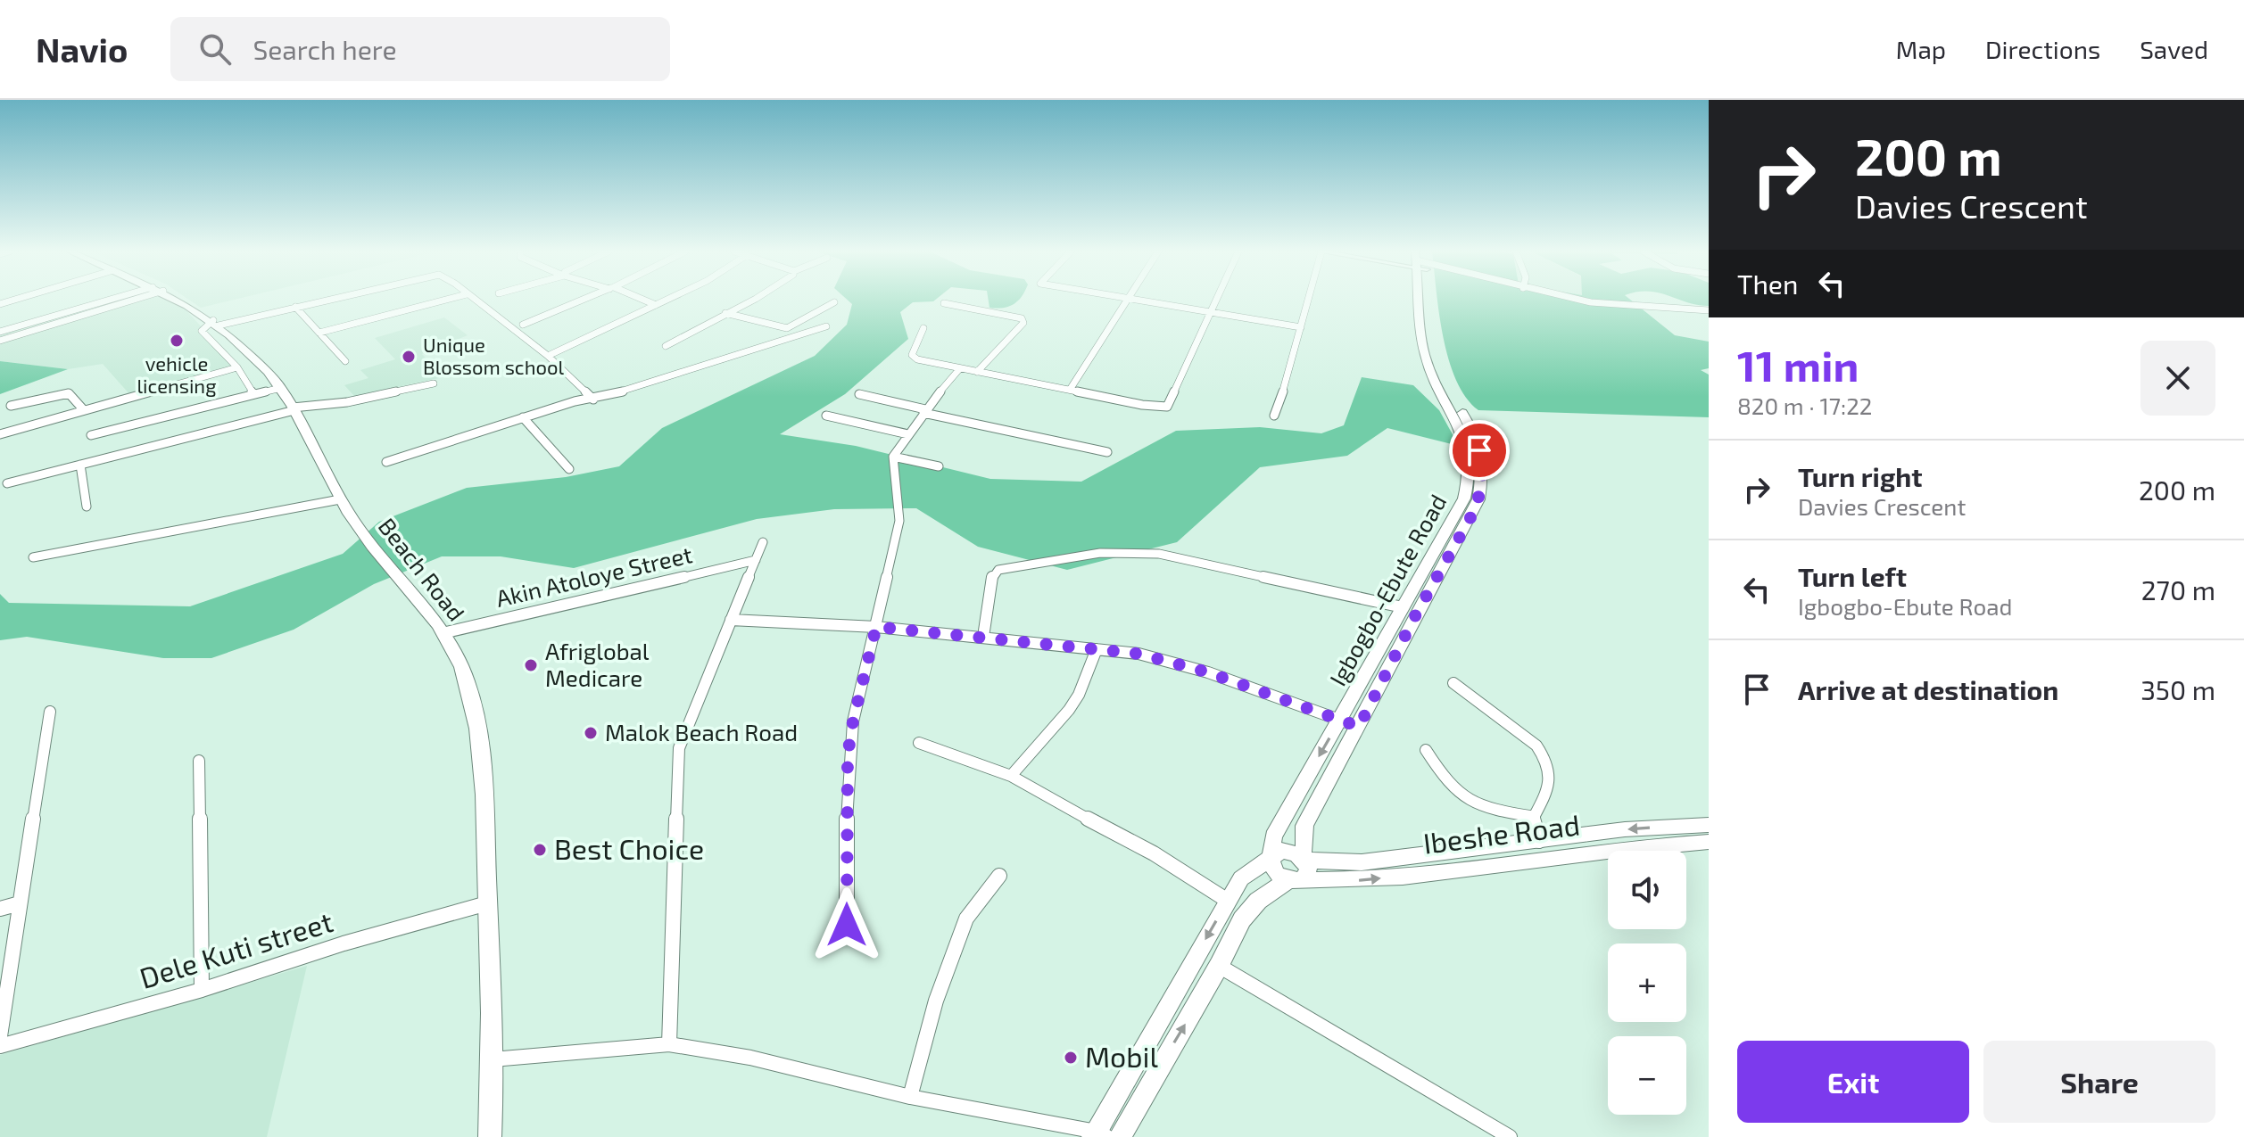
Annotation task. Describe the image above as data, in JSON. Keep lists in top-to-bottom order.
{
  "streets": {
    "main road": ["Beach Road", "Igbogbo-Ebute Road", "Ibeshe Road"],
    "street": ["Akin Atoloye Street", "Dele Kuti street"]
  },
  "crossings": [
    ["Beach Road", "Akin Atoloye Street"],
    ["Beach Road", "Dele Kuti street"],
    ["Igbogbo-Ebute Road", "Ibeshe Road"]
  ],
  "places": [
    "vehicle licensing",
    "Unique Blossom school",
    "Afriglobal Medicare",
    "Malok Beach Road",
    "Best Choice",
    "Mobil"
  ],
  "page": {
    "header": "Navio",
    "search": "Search here",
    "nav": ["Map", "Directions", "Saved"],
    "turn": ["200 m", "Davies Crescent"],
    "then": "Then",
    "heading": ["11 min", "820 m · 17:22"],
    "list": [
      {
        "name": "Turn right",
        "note": "Davies Crescent",
        "value": "200 m"
      },
      {
        "name": "Turn left",
        "note": "Igbogbo-Ebute Road",
        "value": "270 m"
      },
      {
        "name": "Arrive at destination",
        "value": "350 m"
      }
    ],
    "map_buttons": ["+", "−"],
    "buttons": ["Exit", "Share"]
  }
}
